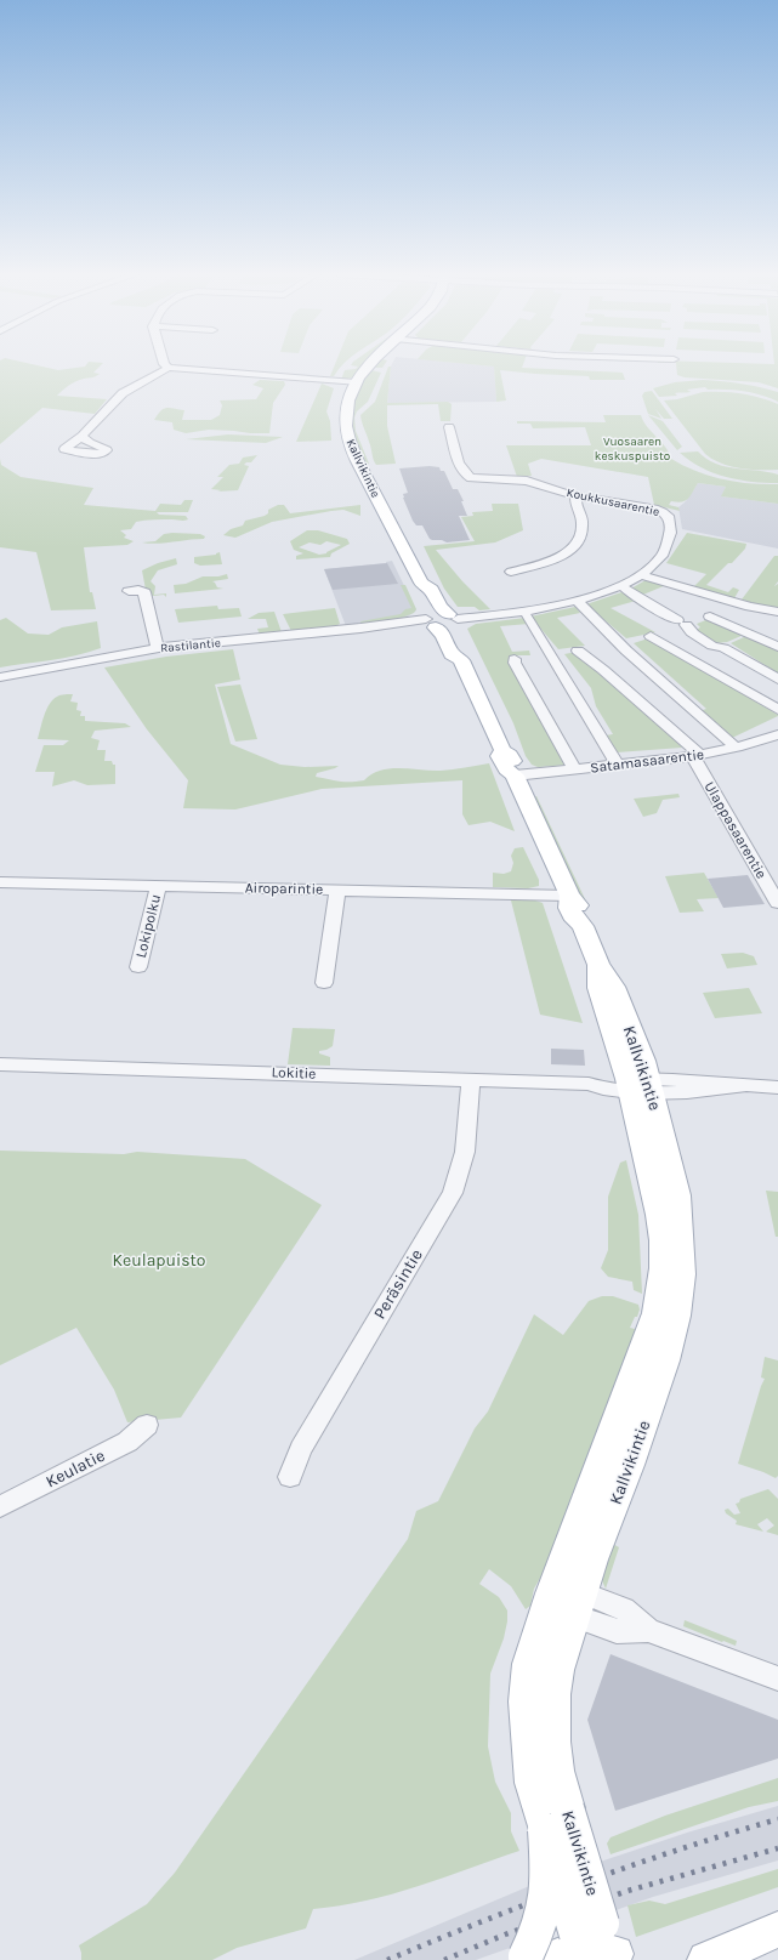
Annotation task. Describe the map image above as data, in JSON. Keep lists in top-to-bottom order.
{
  "streets": {
    "main road": ["Kallvikintie"],
    "street": [
      "Koukkusaarentie",
      "Rastilantie",
      "Satamasaarentie",
      "Ulappasaarentie",
      "Airoparintie",
      "Lokipolku",
      "Lokitie",
      "Peräsintie",
      "Keulatie"
    ]
  },
  "crossings": [
    ["Kallvikintie", "Koukkusaarentie"],
    ["Kallvikintie", "Rastilantie"],
    ["Kallvikintie", "Satamasaarentie"],
    ["Kallvikintie", "Airoparintie"],
    ["Kallvikintie", "Lokitie"],
    ["Koukkusaarentie", "Rastilantie"],
    ["Satamasaarentie", "Ulappasaarentie"],
    ["Airoparintie", "Lokipolku"],
    ["Lokitie", "Peräsintie"]
  ],
  "parks": ["Vuosaaren keskuspuisto", "Keulapuisto"]
}
